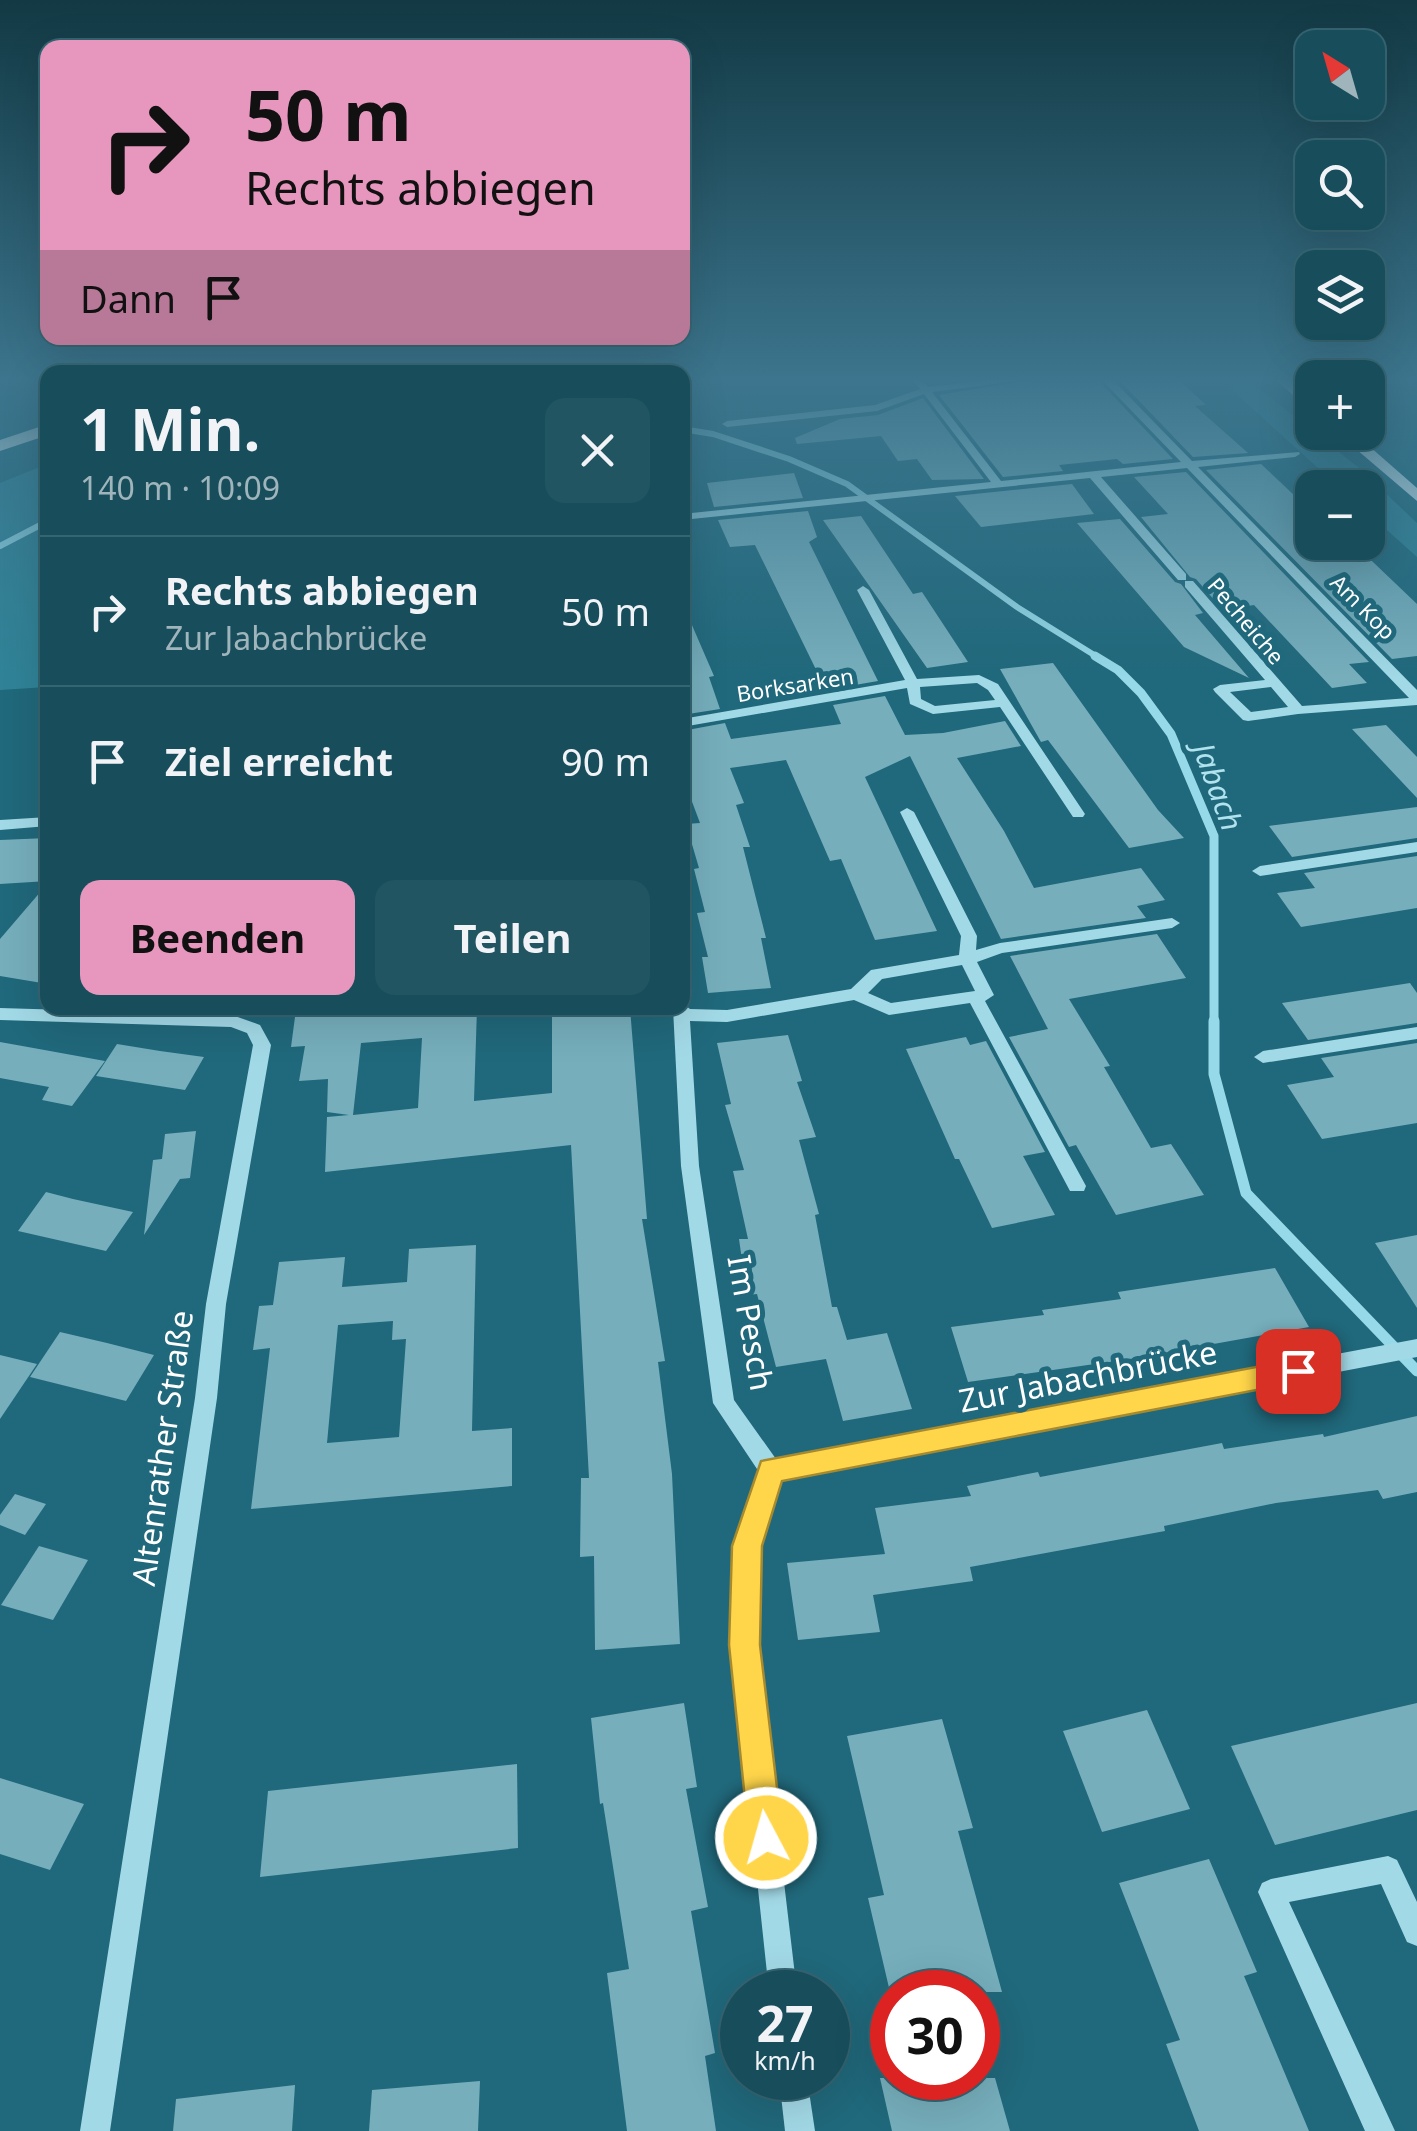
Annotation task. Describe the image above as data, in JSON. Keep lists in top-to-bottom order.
{
  "streets": {
    "street": [
      "Am Kop",
      "Pecheiche",
      "Borksarken",
      "Im Pesch",
      "Zur Jabachbrücke",
      "Altenrather Straße"
    ]
  },
  "crossings": [
    ["Am Kop", "Pecheiche"],
    ["Im Pesch", "Zur Jabachbrücke"]
  ],
  "water": ["Jabach"],
  "north": "top left",
  "page": {
    "map_buttons": ["+", "−"],
    "turn": ["50 m", "Rechts abbiegen"],
    "then": "Dann",
    "heading": ["1 Min.", "140 m · 10:09"],
    "list": [
      {
        "name": "Rechts abbiegen",
        "note": "Zur Jabachbrücke",
        "value": "50 m"
      },
      {
        "name": "Ziel erreicht",
        "value": "90 m"
      }
    ],
    "buttons": ["Beenden", "Teilen"],
    "speed": "27 km/h",
    "limit": "30"
  }
}
